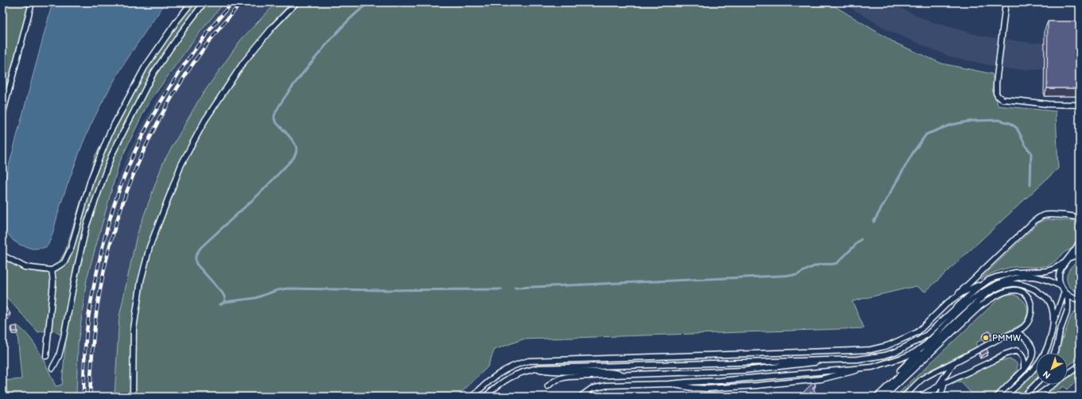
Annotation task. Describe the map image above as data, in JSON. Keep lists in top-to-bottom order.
{
  "places": ["PMMW"],
  "north": "bottom left"
}
